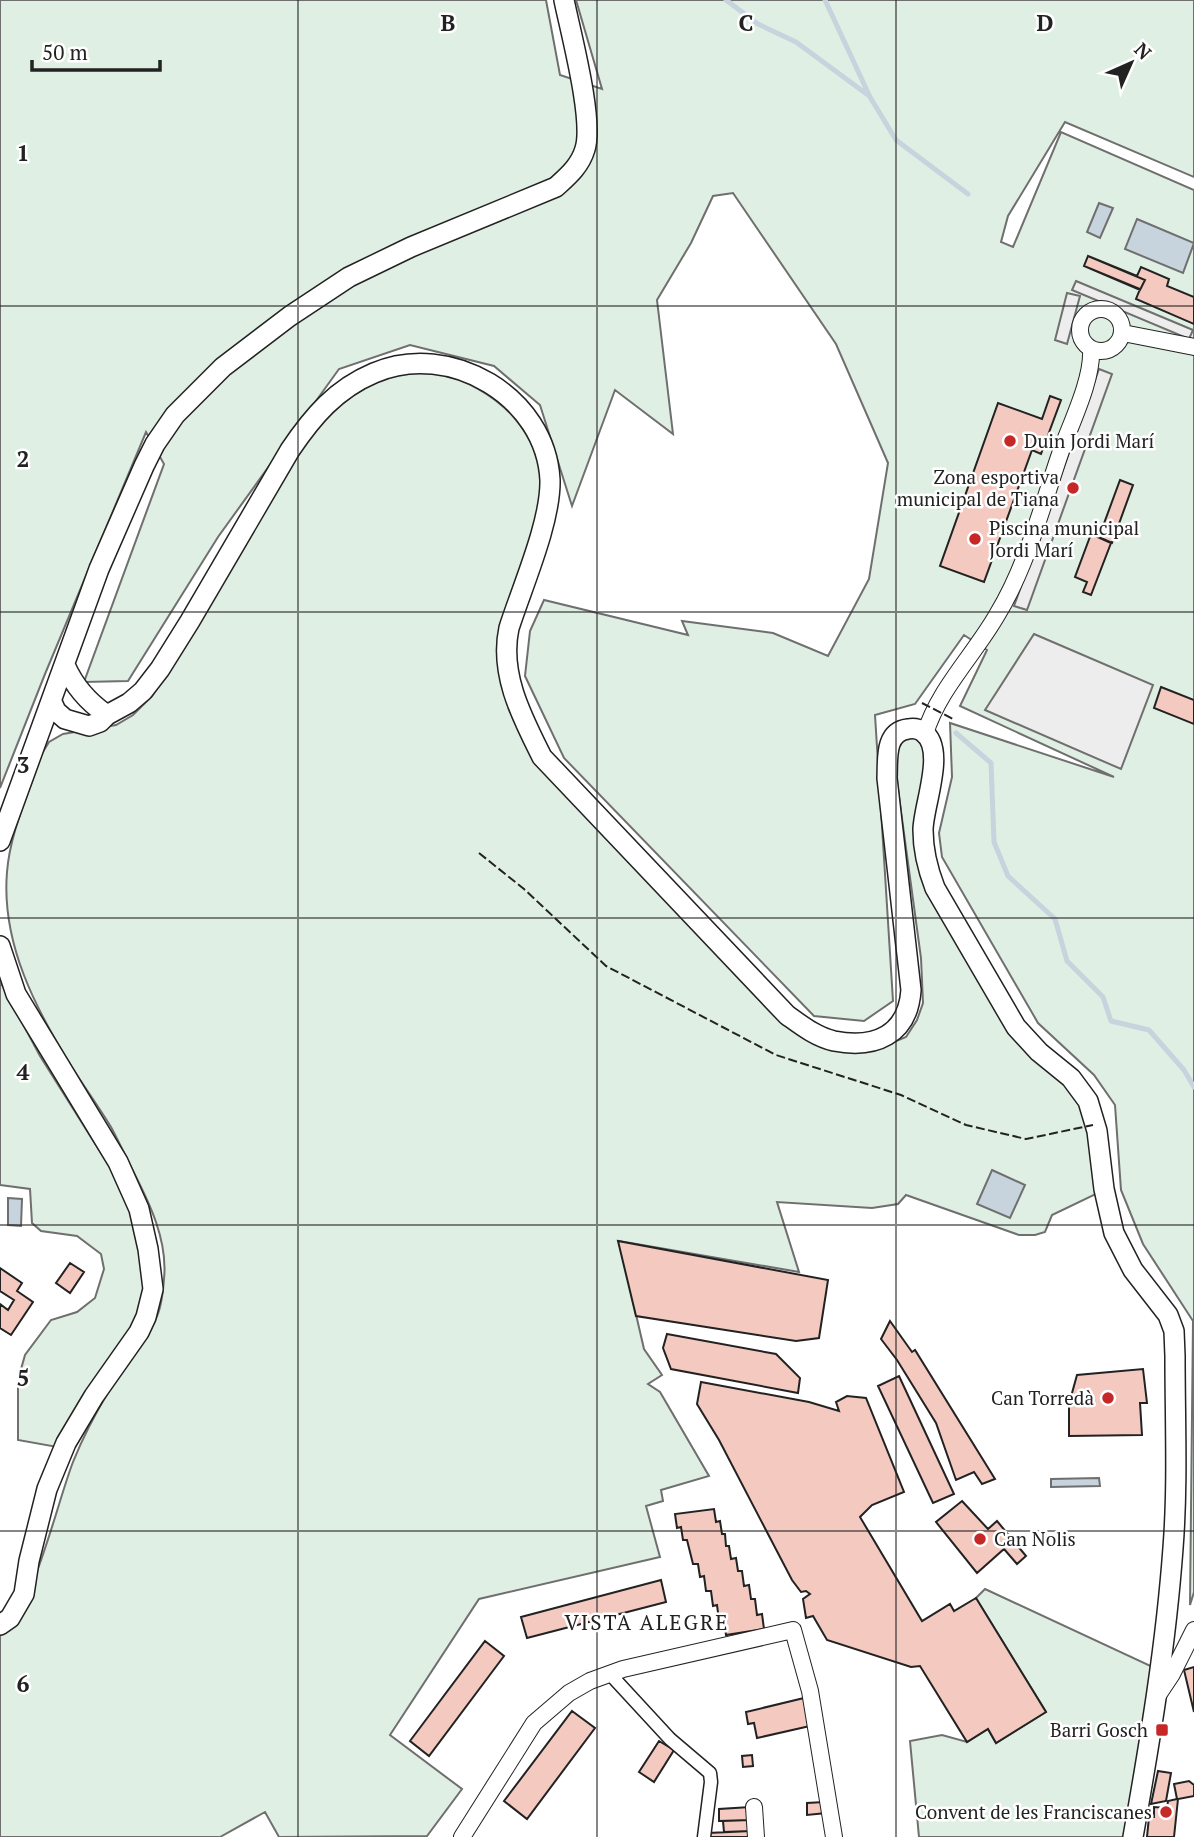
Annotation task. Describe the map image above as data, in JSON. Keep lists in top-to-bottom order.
{
  "districts": ["VISTA ALEGRE"],
  "places": {
    "other": [
      "Duin Jordi Marí",
      "Zona esportiva municipal de Tiana",
      "Piscina municipal Jordi Marí",
      "Can Torredà",
      "Can Nolis",
      "Convent de les Franciscanes"
    ],
    "transit": ["Barri Gosch"]
  },
  "scale_bar": "50 m",
  "north": "top right",
  "grid": {
    "columns": ["B", "C", "D"],
    "rows": [
      "1",
      "2",
      "3",
      "4",
      "5",
      "6"
    ]
  }
}
